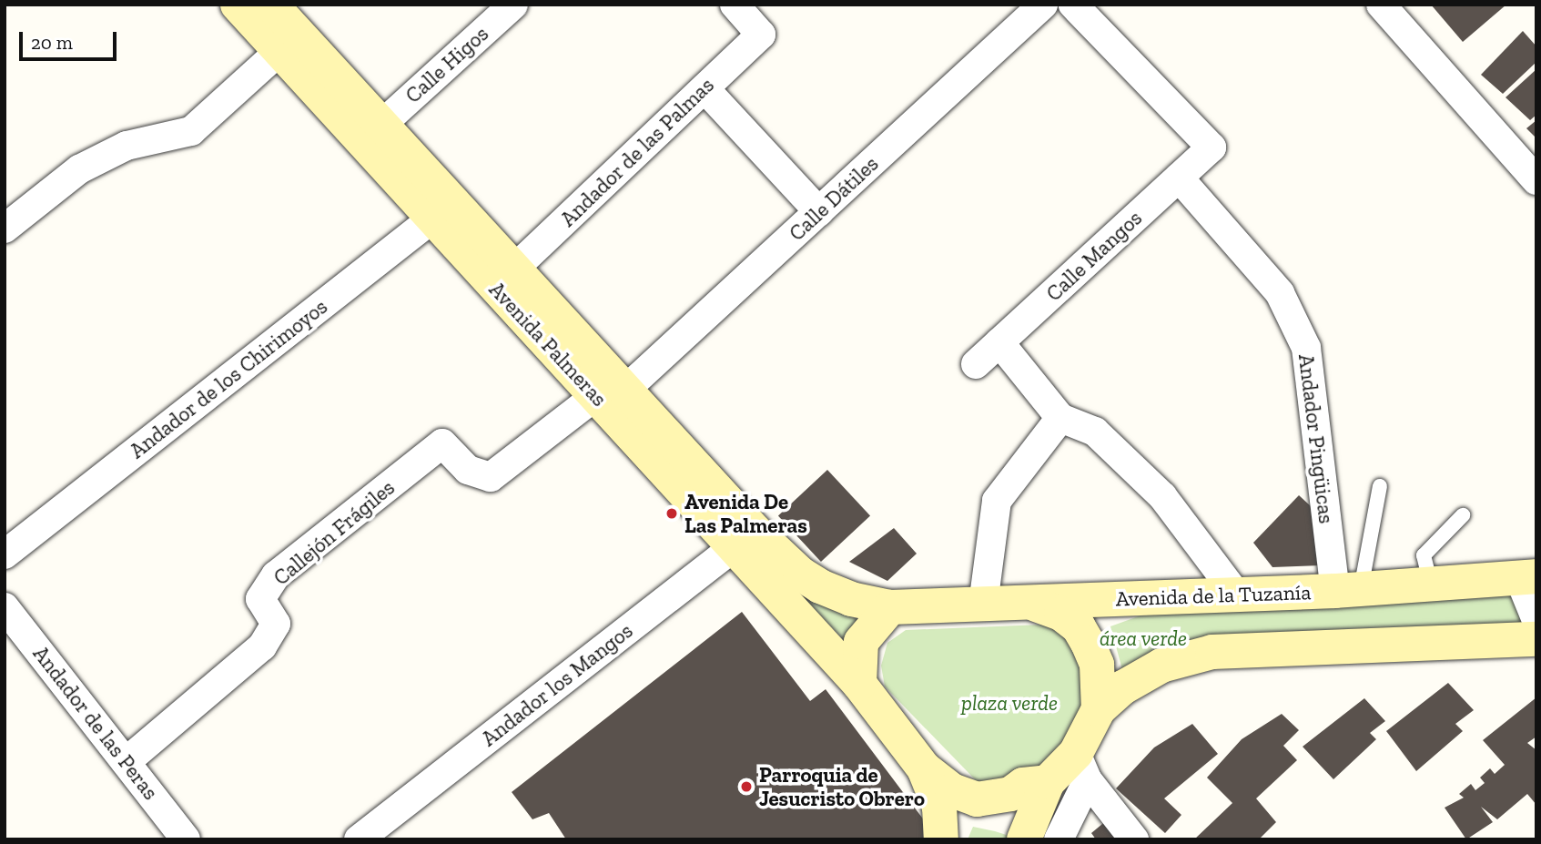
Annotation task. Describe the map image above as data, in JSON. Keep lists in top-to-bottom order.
{
  "streets": {
    "street": [
      "Calle Higos",
      "Andador de las Palmas",
      "Calle Dátiles",
      "Calle Mangos",
      "Avenida Palmeras",
      "Andador de los Chirimoyos",
      "Andador Pingüicas",
      "Callejón Frágiles",
      "Avenida de la Tuzanía",
      "Andador los Mangos",
      "Andador de las Peras"
    ]
  },
  "crossings": [
    ["Calle Higos", "Avenida Palmeras"],
    ["Andador de las Palmas", "Avenida Palmeras"],
    ["Calle Dátiles", "Avenida Palmeras"],
    ["Calle Dátiles", "Callejón Frágiles"],
    ["Calle Mangos", "Andador Pingüicas"],
    ["Avenida Palmeras", "Andador de los Chirimoyos"],
    ["Avenida Palmeras", "Callejón Frágiles"],
    ["Avenida Palmeras", "Avenida de la Tuzanía"],
    ["Avenida Palmeras", "Andador los Mangos"],
    ["Andador Pingüicas", "Avenida de la Tuzanía"],
    ["Callejón Frágiles", "Andador de las Peras"]
  ],
  "parks": ["área verde", "plaza verde"],
  "places": ["Avenida De Las Palmeras", "Parroquia de Jesucristo Obrero"],
  "scale_bar": "20 m"
}
